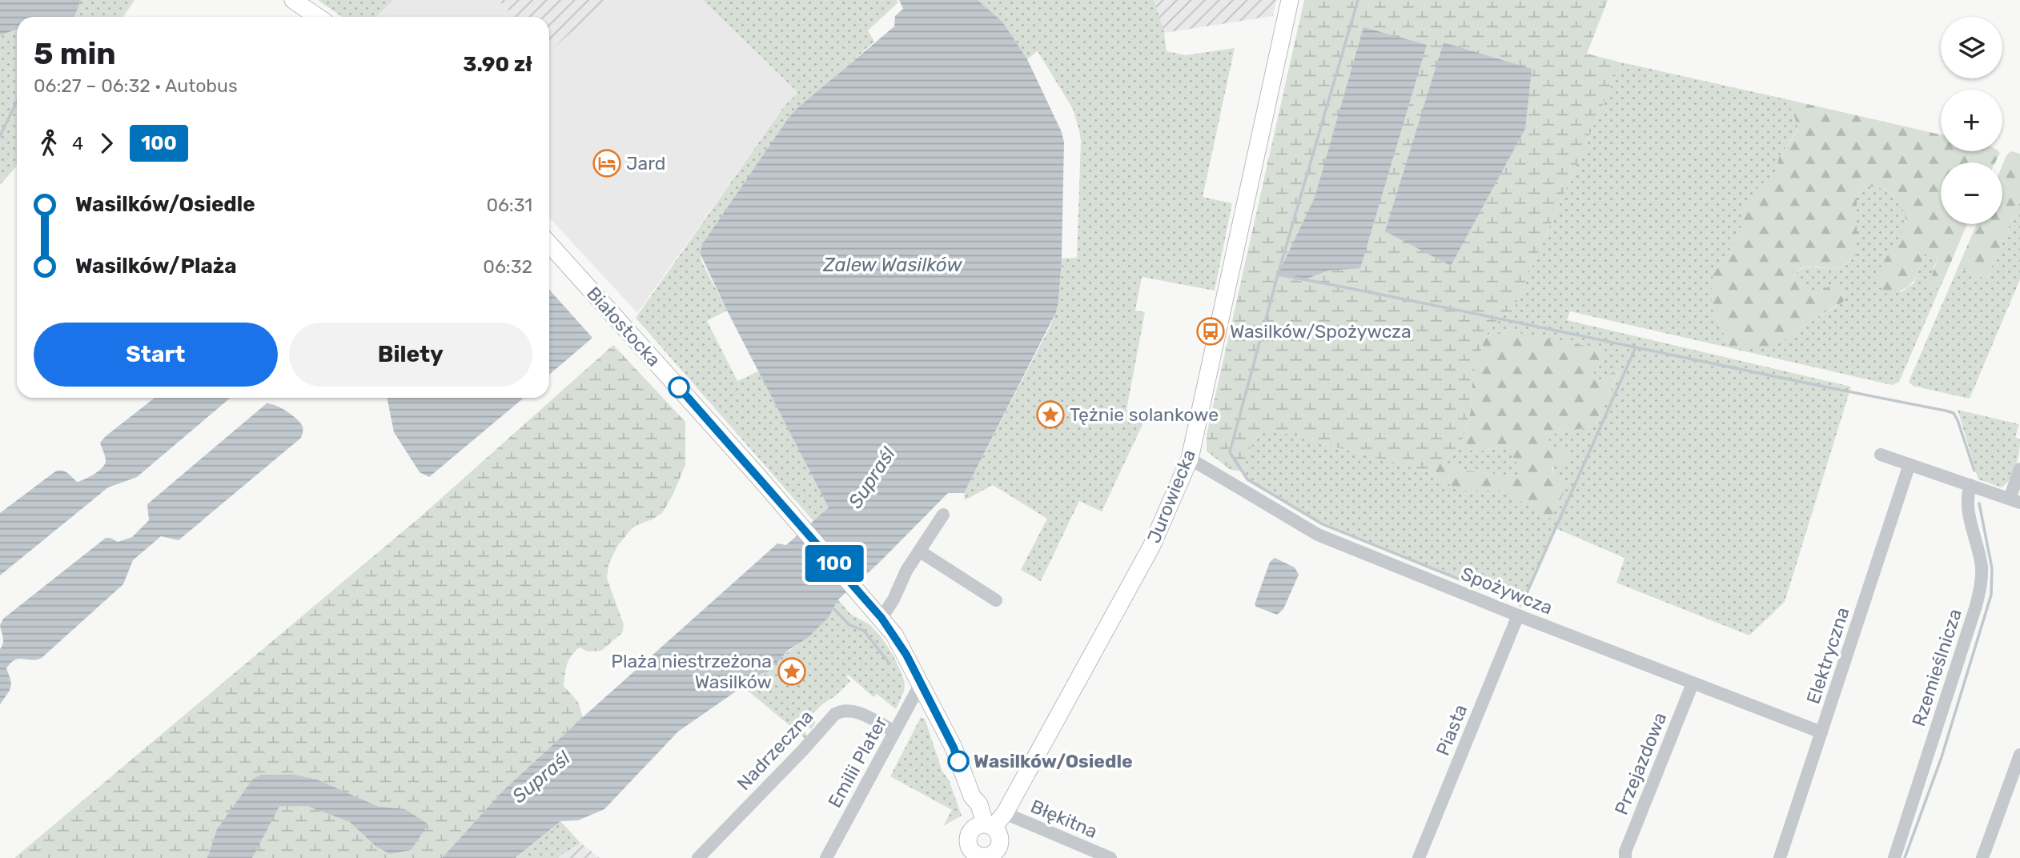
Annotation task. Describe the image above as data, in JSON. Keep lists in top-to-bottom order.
{
  "streets": {
    "street": [
      "Białostocka",
      "Jurowiecka",
      "Spożywcza",
      "Elektryczna",
      "Rzemieślnicza",
      "Piasta",
      "Nadrzeczna",
      "Emilii Plater",
      "Przejazdowa",
      "Błękitna"
    ]
  },
  "crossings": [
    ["Białostocka", "Jurowiecka"],
    ["Białostocka", "Emilii Plater"],
    ["Jurowiecka", "Spożywcza"],
    ["Jurowiecka", "Błękitna"],
    ["Spożywcza", "Elektryczna"],
    ["Spożywcza", "Piasta"],
    ["Spożywcza", "Przejazdowa"],
    ["Nadrzeczna", "Emilii Plater"]
  ],
  "water": ["Zalew Wasilków", "Supraśl"],
  "places": {
    "hotel": ["Jard"],
    "bus stop": ["Wasilków/Spożywcza"],
    "place": ["Tężnie solankowe", "Plaża niestrzeżona Wasilków"],
    "other": ["Wasilków/Osiedle"]
  },
  "lines": ["bus line 100"],
  "page": {
    "on_map": "100",
    "map_buttons": ["+", "−"],
    "heading": ["5 min", "06:27 – 06:32 · Autobus", "3.90 zł"],
    "legs": ["4", "100"],
    "list": [
      {
        "name": "Wasilków/Osiedle",
        "value": "06:31"
      },
      {
        "name": "Wasilków/Plaża",
        "value": "06:32"
      }
    ],
    "buttons": ["Start", "Bilety"]
  }
}
